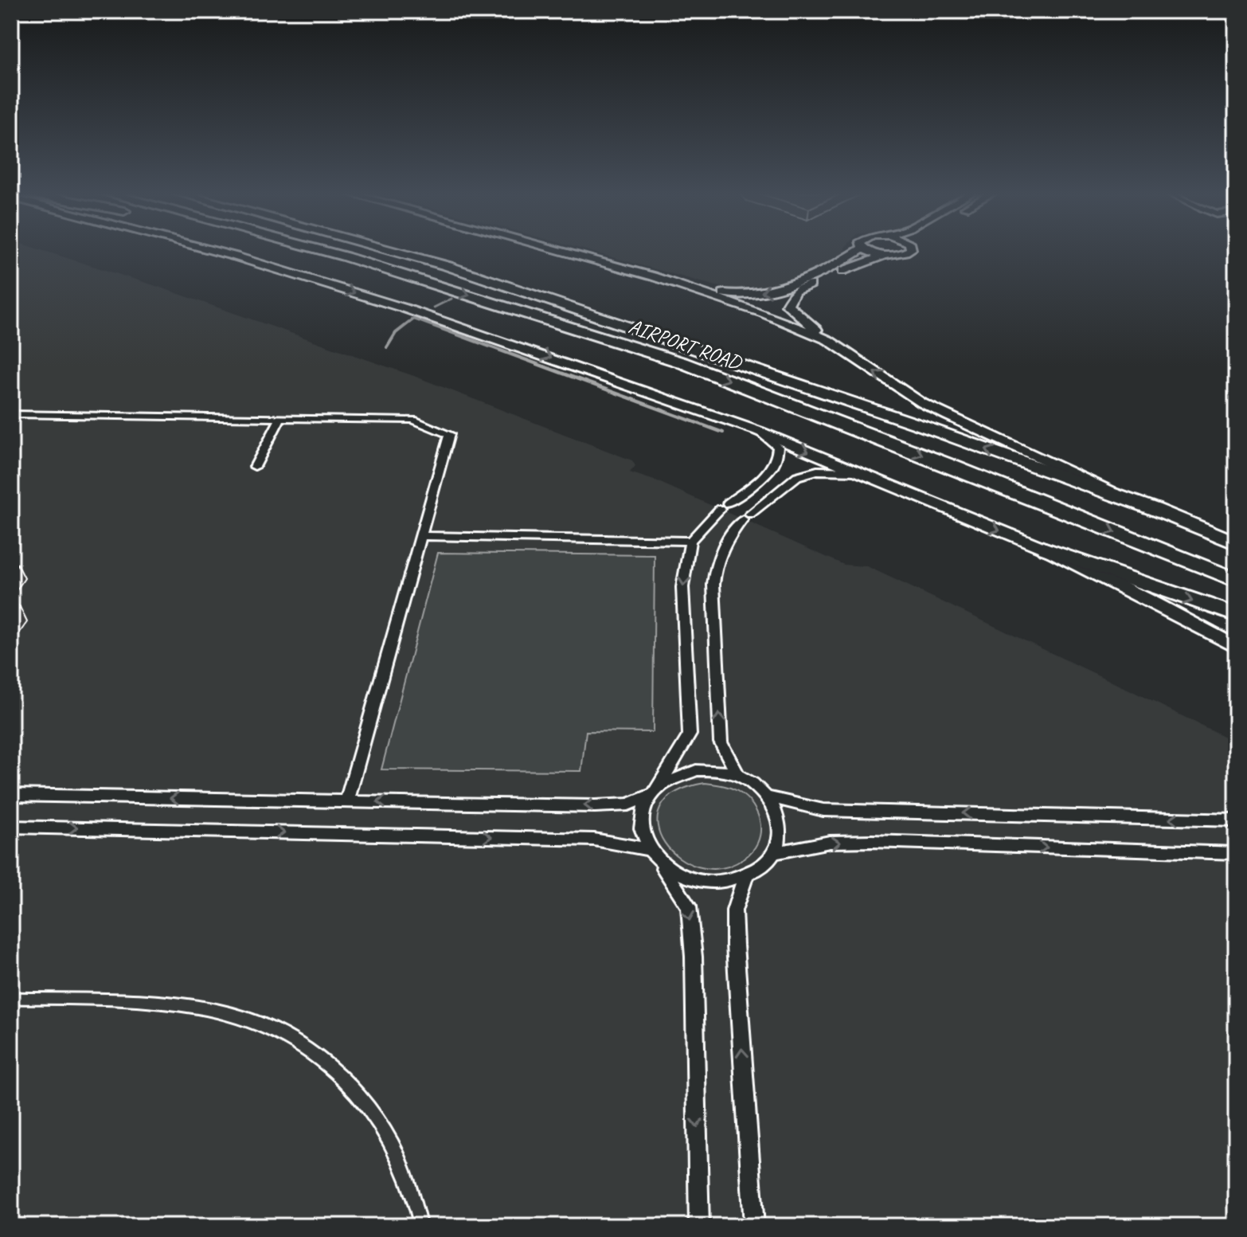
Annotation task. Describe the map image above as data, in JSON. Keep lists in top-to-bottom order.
{
  "streets": {
    "highway": ["AIRPORT ROAD"]
  }
}
